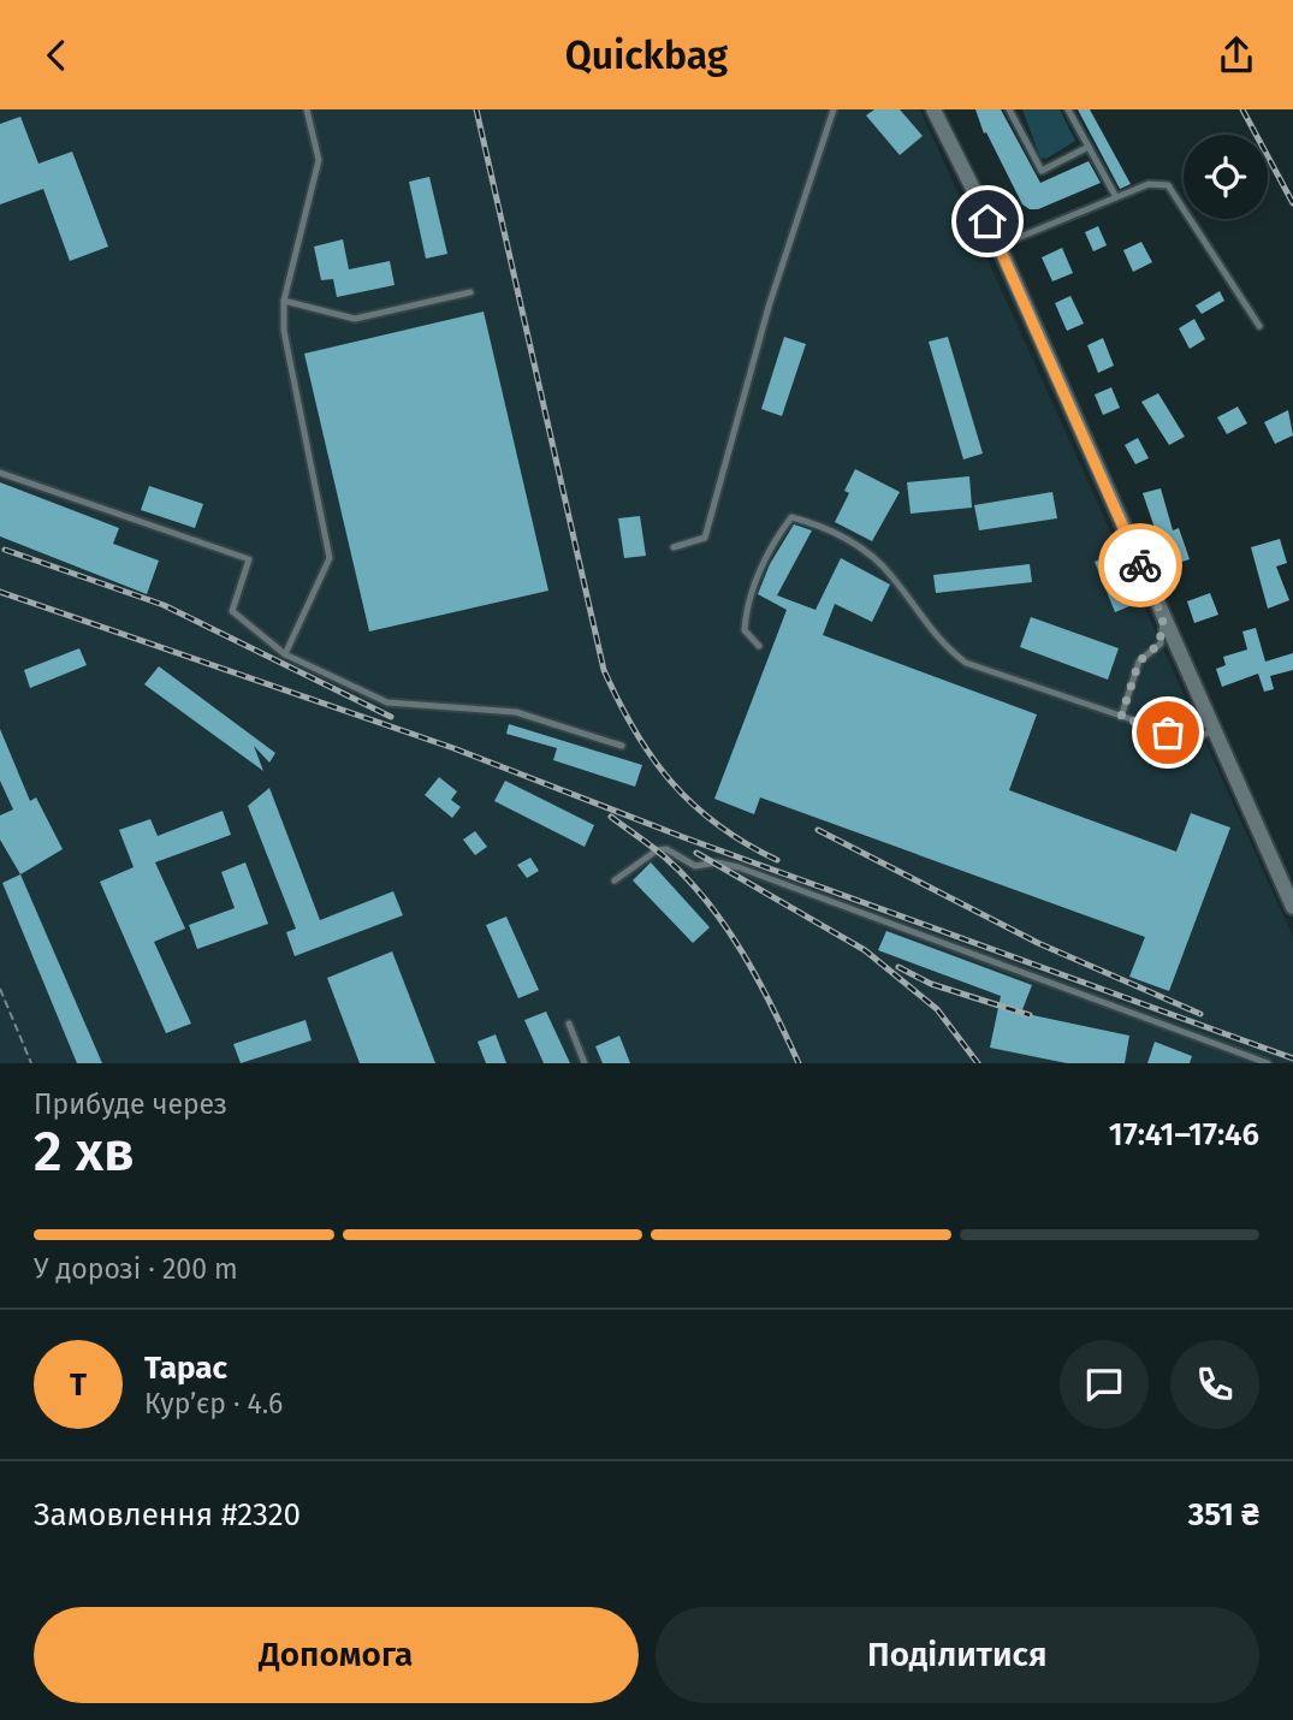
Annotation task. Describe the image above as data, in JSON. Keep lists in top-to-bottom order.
{
  "page": {
    "header": "Quickbag",
    "heading": ["2 хв", "Прибуде через", "17:41–17:46"],
    "panel": [
      "Тарас",
      "Кур’єр · 4.6",
      "Замовлення #2320",
      "351 ₴"
    ],
    "bar": "У дорозі · 200 m",
    "round": "Т",
    "buttons": ["Допомога", "Поділитися"]
  }
}
